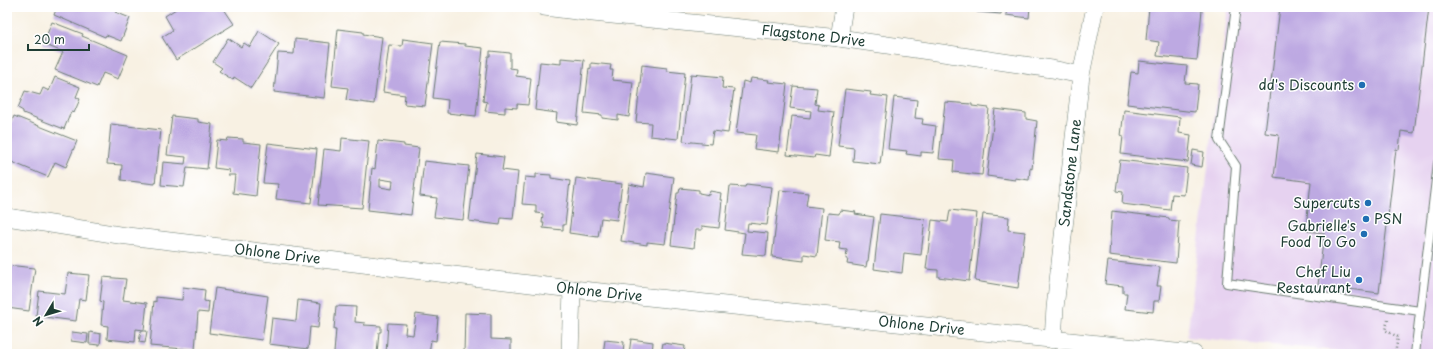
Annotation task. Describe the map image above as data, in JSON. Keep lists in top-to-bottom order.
{
  "streets": {
    "street": ["Flagstone Drive", "Sandstone Lane", "Ohlone Drive"]
  },
  "crossings": [
    ["Flagstone Drive", "Sandstone Lane"],
    ["Sandstone Lane", "Ohlone Drive"]
  ],
  "places": [
    "dd's Discounts",
    "Supercuts",
    "PSN",
    "Gabrielle's Food To Go",
    "Chef Liu Restaurant"
  ],
  "scale_bar": "20 m",
  "north": "bottom left"
}
